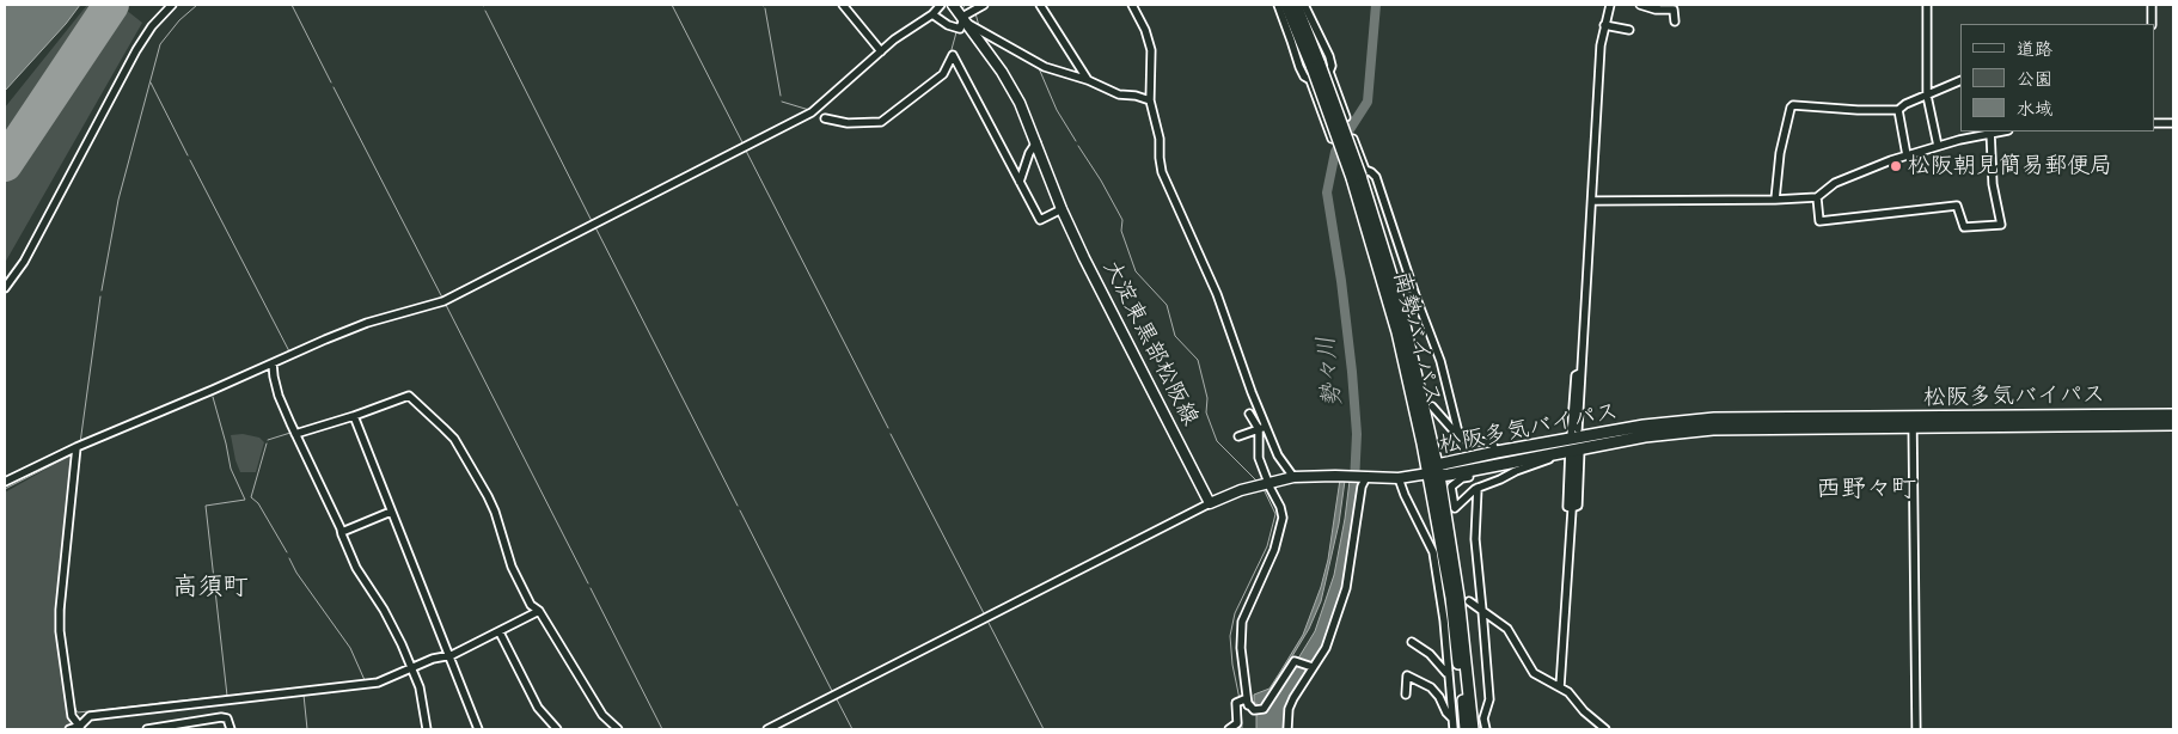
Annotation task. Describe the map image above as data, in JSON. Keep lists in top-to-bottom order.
{
  "streets": {
    "highway": ["南勢バイパス", "松阪多気バイパス"],
    "main road": ["大淀東黒部松阪線"]
  },
  "crossings": [
    ["南勢バイパス", "松阪多気バイパス"]
  ],
  "districts": ["西野々町", "高須町"],
  "water": ["勢々川"],
  "places": ["松阪朝見簡易郵便局"],
  "legend": ["道路", "公園", "水域"]
}
